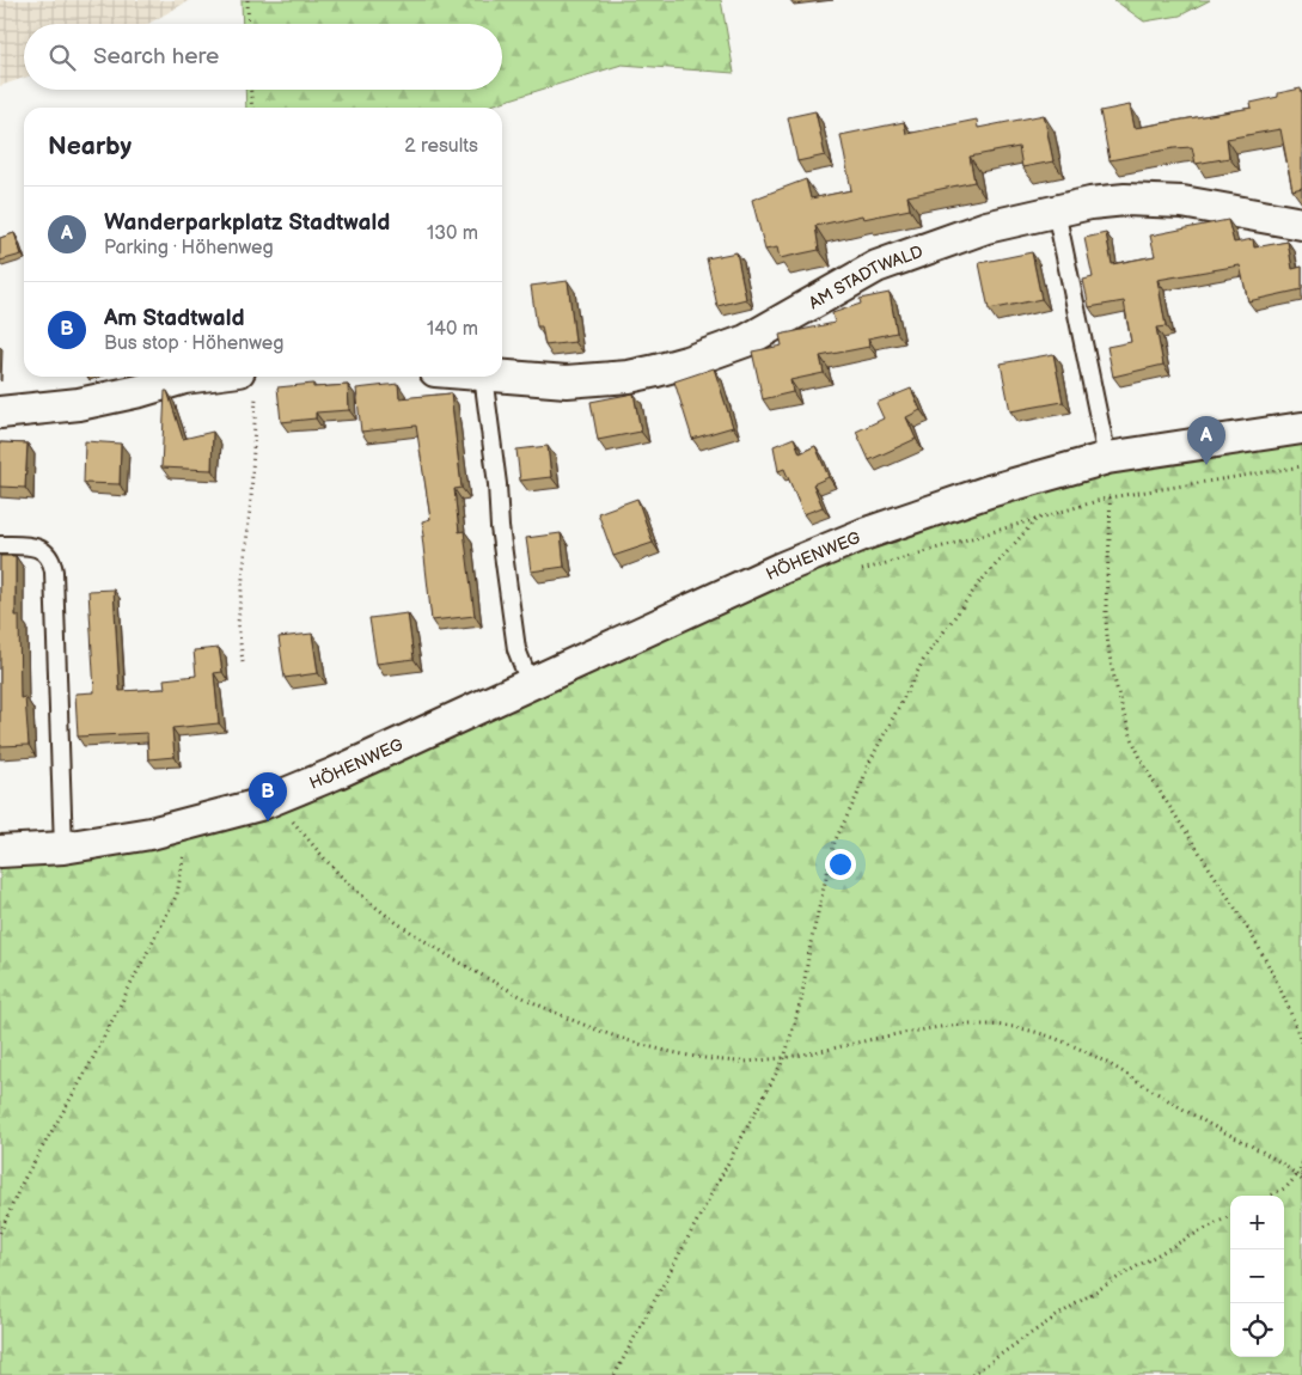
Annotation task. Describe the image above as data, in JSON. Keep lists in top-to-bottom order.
{
  "streets": {
    "street": ["AM STADTWALD", "HÖHENWEG"]
  },
  "page": {
    "search": "Search here",
    "heading": ["Nearby", "2 results"],
    "list": [
      {
        "mark": "A",
        "name": "Wanderparkplatz Stadtwald",
        "note": "Parking · Höhenweg",
        "value": "130 m"
      },
      {
        "mark": "B",
        "name": "Am Stadtwald",
        "note": "Bus stop · Höhenweg",
        "value": "140 m"
      }
    ],
    "pins": ["A", "B"],
    "map_buttons": ["+", "−"]
  }
}
